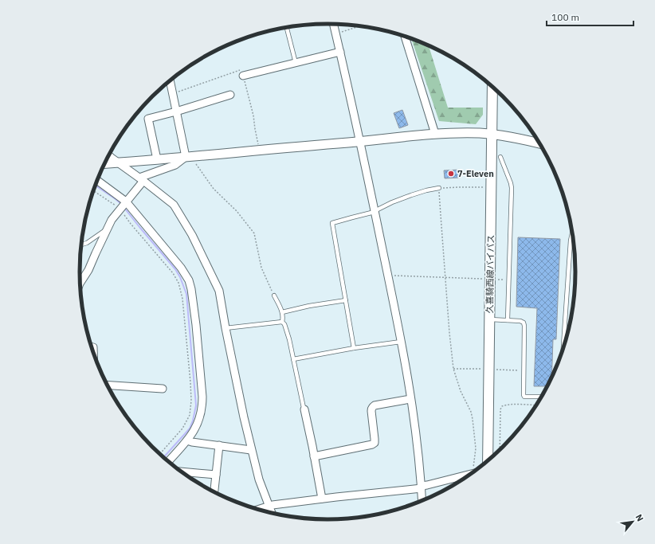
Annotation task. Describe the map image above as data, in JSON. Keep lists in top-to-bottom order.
{
  "streets": {
    "main road": ["久喜騎西線バイパス"]
  },
  "places": ["7-Eleven"],
  "scale_bar": "100 m",
  "north": "top right"
}
